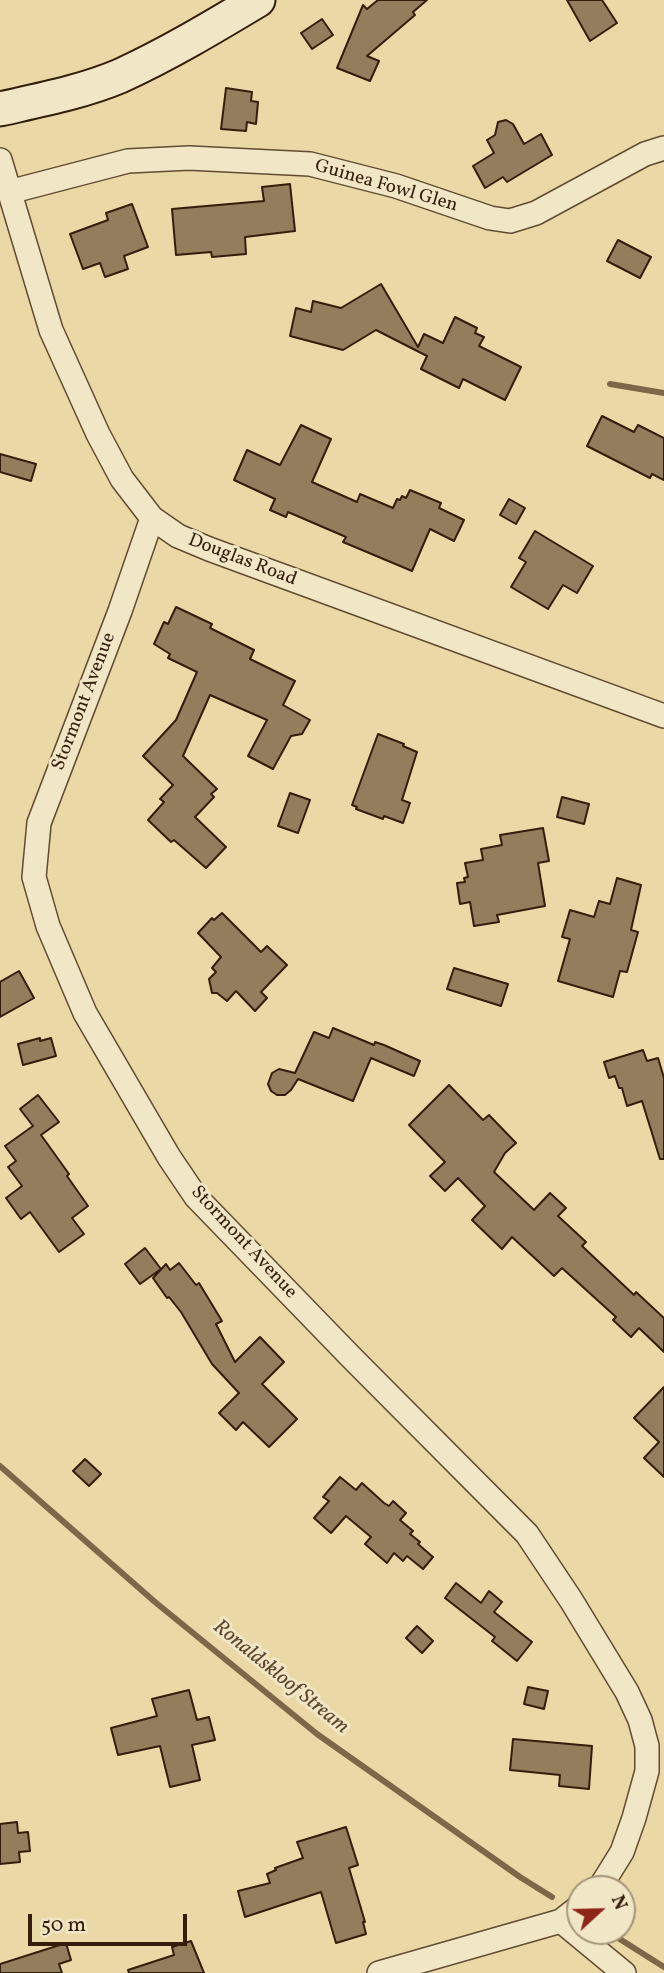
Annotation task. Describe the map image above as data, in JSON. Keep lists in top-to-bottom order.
{
  "streets": {
    "street": ["Guinea Fowl Glen", "Douglas Road", "Stormont Avenue"]
  },
  "crossings": [
    ["Guinea Fowl Glen", "Douglas Road"],
    ["Douglas Road", "Stormont Avenue"]
  ],
  "water": ["Ronaldskloof Stream"],
  "scale_bar": "50 m",
  "north": "right"
}
